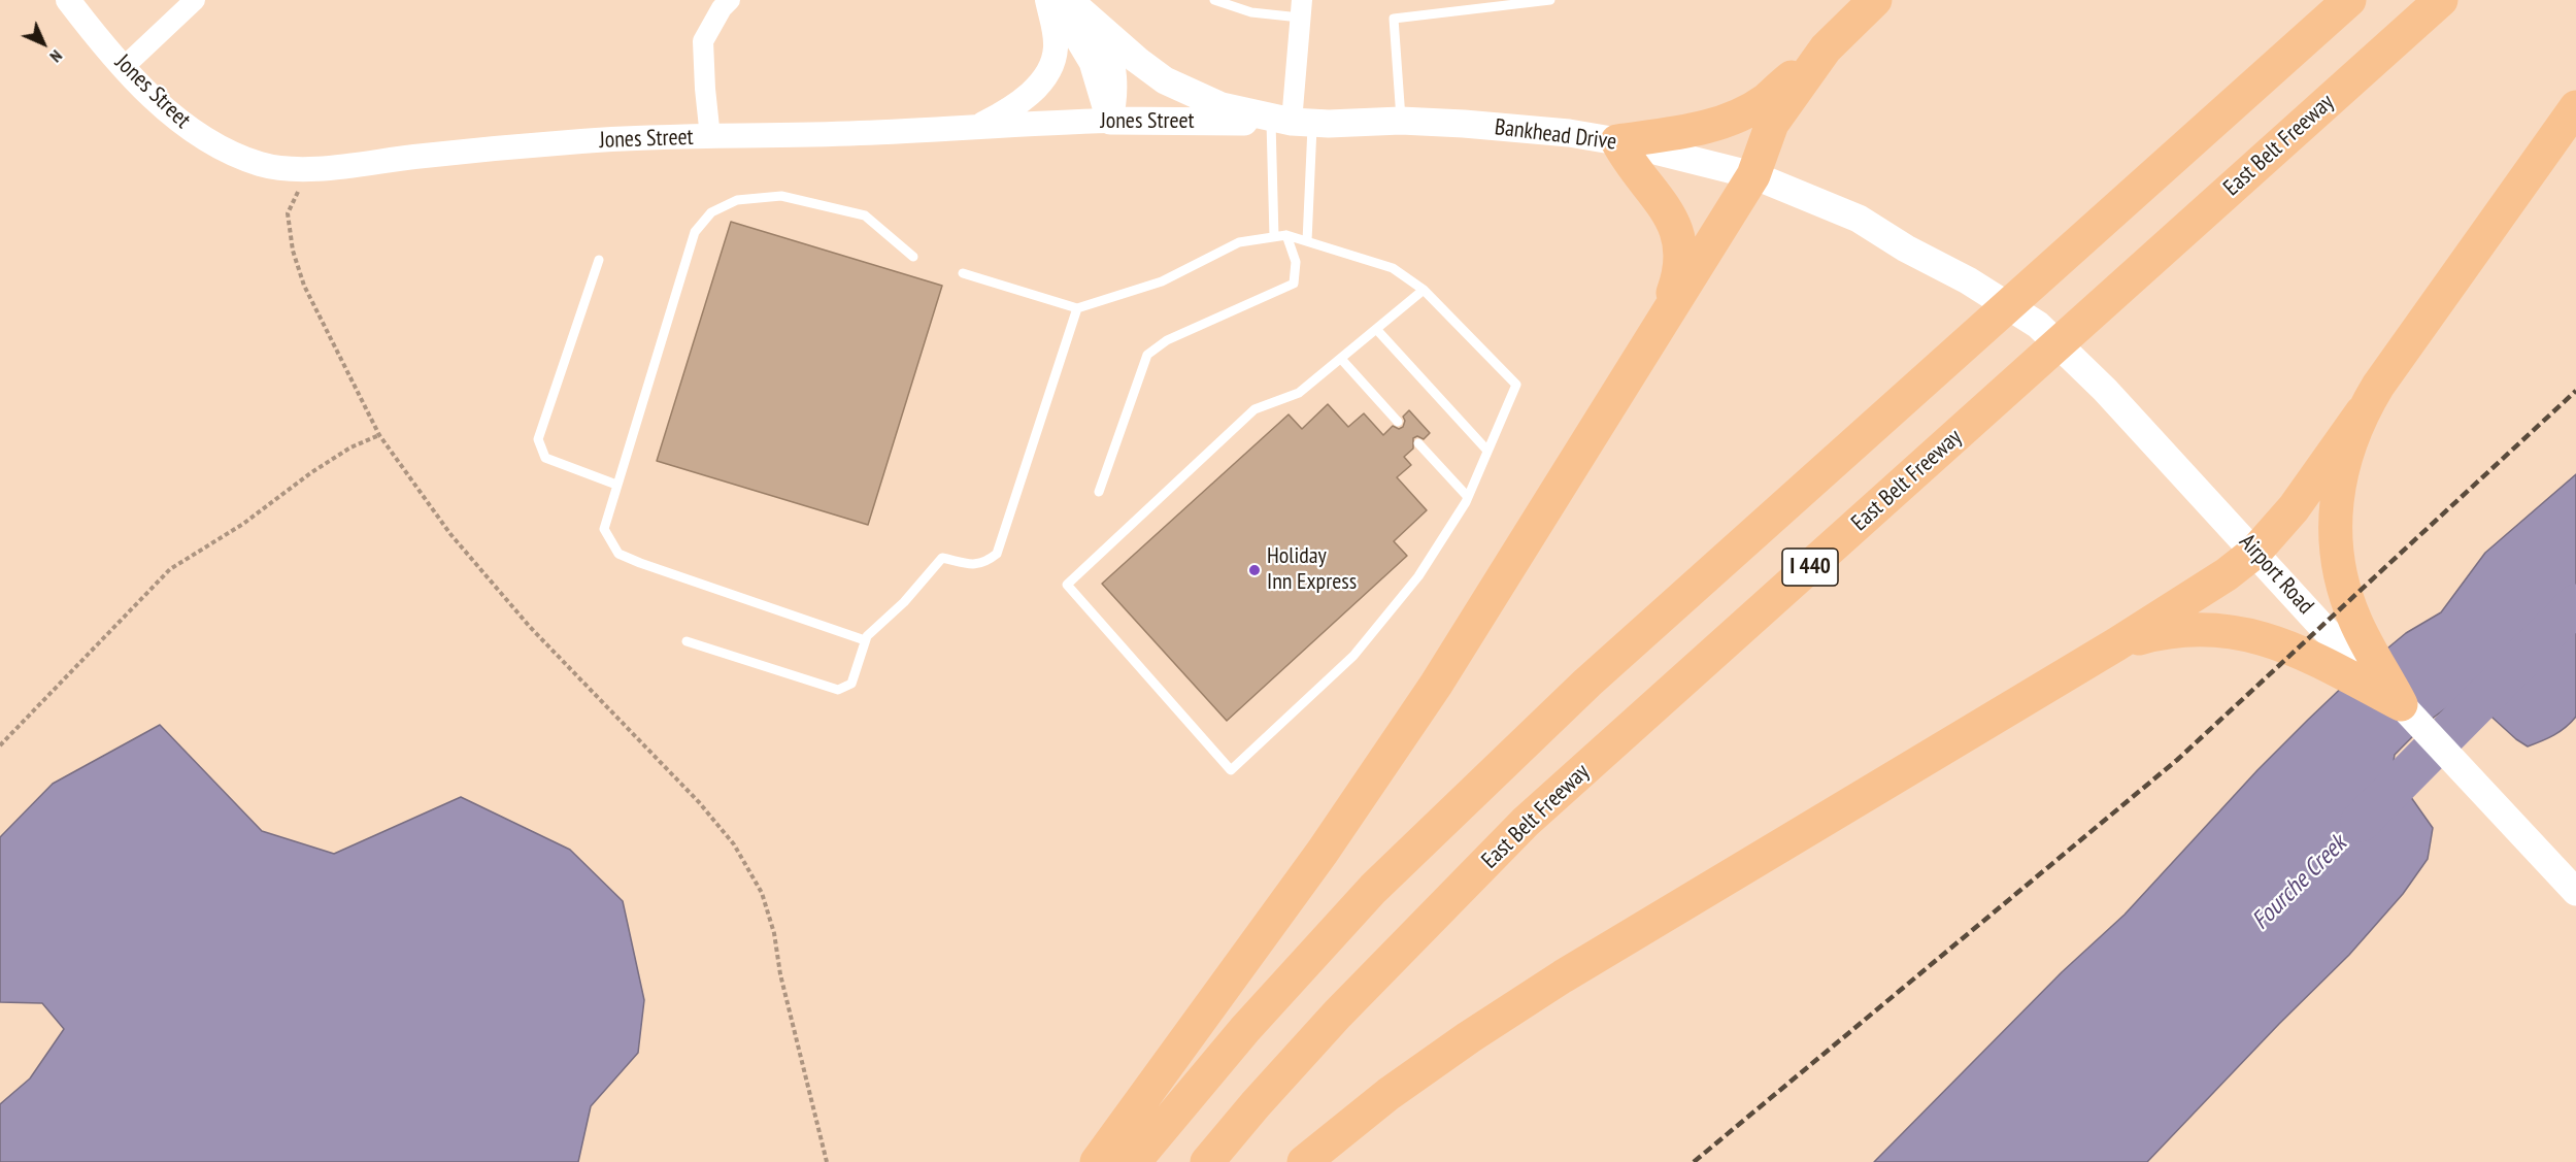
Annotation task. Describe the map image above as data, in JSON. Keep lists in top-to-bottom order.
{
  "streets": {
    "highway": ["East Belt Freeway", "I 440"],
    "main road": ["Jones Street", "Bankhead Drive", "Airport Road"]
  },
  "crossings": [
    ["Jones Street", "Bankhead Drive"],
    ["Bankhead Drive", "Airport Road"]
  ],
  "water": ["Fourche Creek"],
  "places": ["Holiday Inn Express"],
  "north": "bottom right"
}
